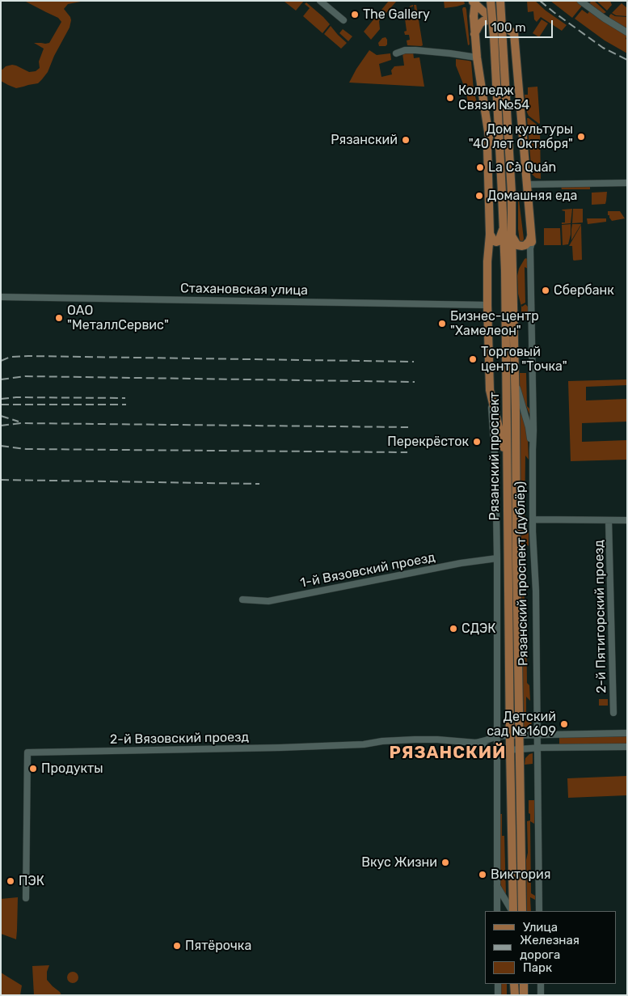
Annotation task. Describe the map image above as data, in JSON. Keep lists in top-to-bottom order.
{
  "streets": {
    "main road": ["Рязанский проспект", "Рязанский проспект (дублёр)"],
    "street": [
      "Стахановская улица",
      "1-й Вязовский проезд",
      "2-й Пятигорский проезд",
      "2-й Вязовский проезд"
    ]
  },
  "crossings": [
    ["Стахановская улица", "Рязанский проспект (дублёр)"],
    ["Рязанский проспект", "2-й Вязовский проезд"],
    ["1-й Вязовский проезд", "Рязанский проспект (дублёр)"],
    ["Рязанский проспект (дублёр)", "2-й Вязовский проезд"]
  ],
  "districts": ["РЯЗАНСКИЙ"],
  "places": [
    "The Gallery",
    "Колледж Связи №54",
    "Дом культуры \"40 лет Октября\"",
    "Рязанский",
    "La Cà Quán",
    "Домашняя еда",
    "Сбербанк",
    "ОАО \"МеталлСервис\"",
    "Бизнес-центр \"Хамелеон\"",
    "Торговый центр \"Точка\"",
    "Перекрёсток",
    "СДЭК",
    "Детский сад №1609",
    "Продукты",
    "Вкус Жизни",
    "Виктория",
    "ПЭК",
    "Пятёрочка"
  ],
  "legend": ["Улица", "Железная дорога", "Парк"],
  "scale_bar": "100 m"
}
